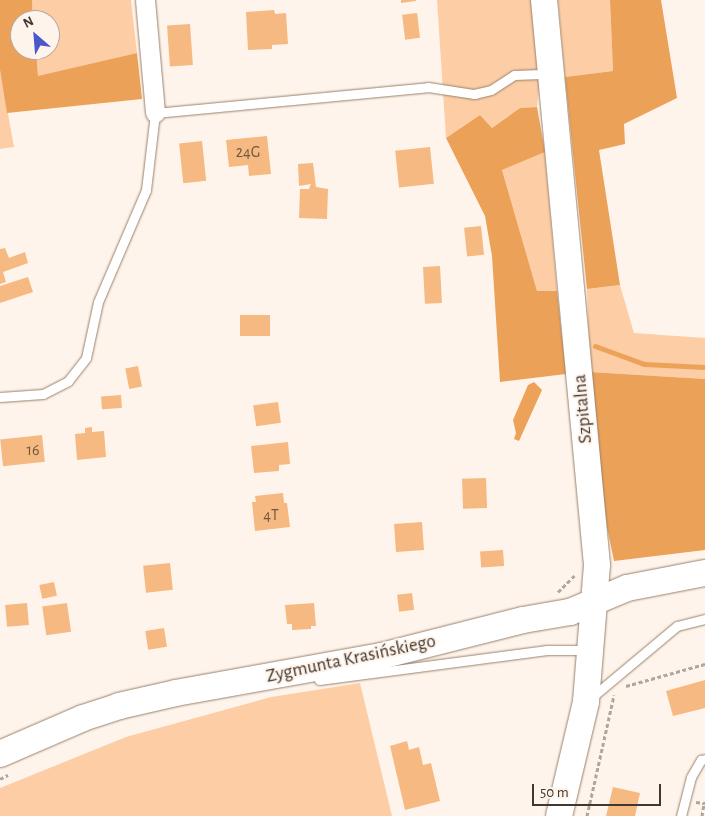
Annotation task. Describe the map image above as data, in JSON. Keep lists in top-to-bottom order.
{
  "streets": {
    "street": ["Szpitalna", "Zygmunta Krasińskiego"]
  },
  "crossings": [
    ["Szpitalna", "Zygmunta Krasińskiego"]
  ],
  "house_numbers": ["24G", "16", "4T"],
  "scale_bar": "50 m",
  "north": "top left"
}
